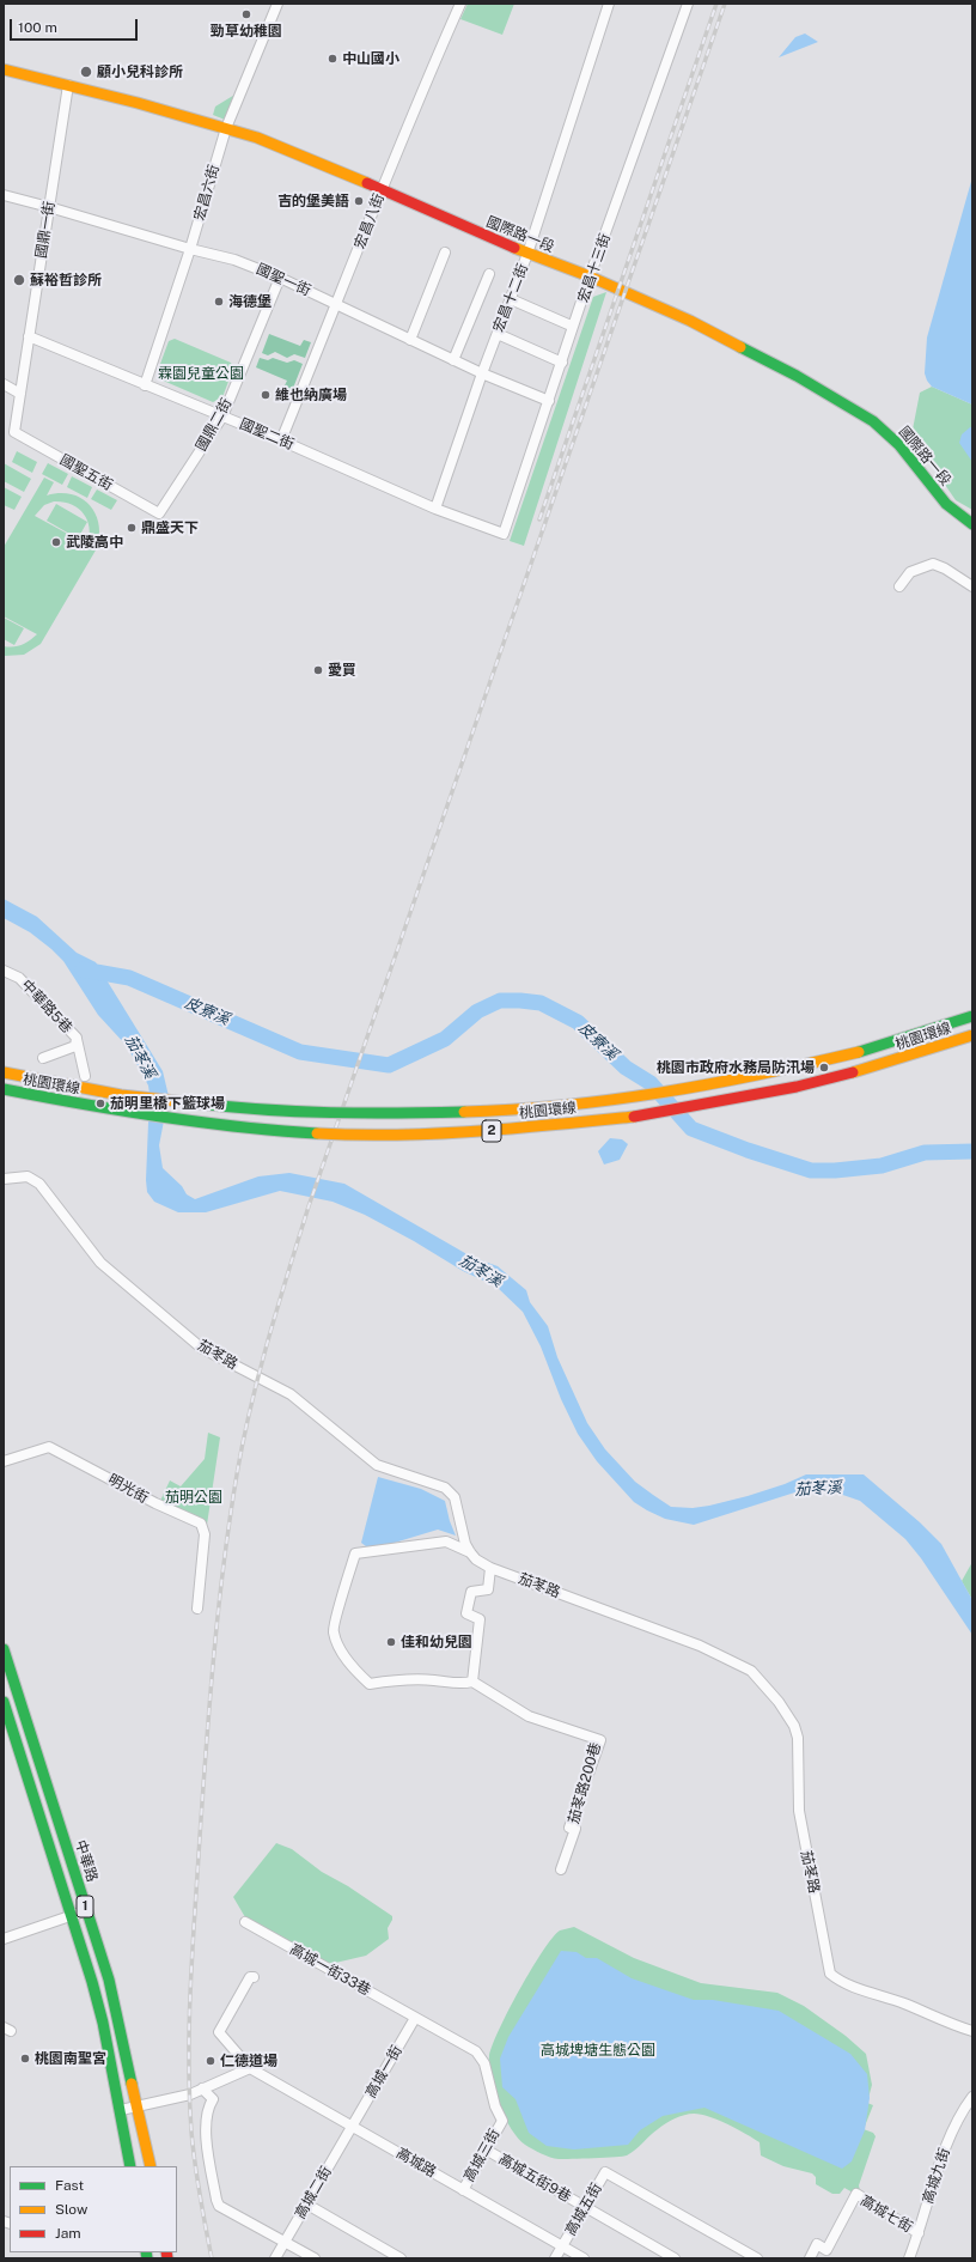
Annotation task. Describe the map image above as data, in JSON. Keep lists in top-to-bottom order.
{
  "streets": {
    "main road": [
      "國際路一段",
      "桃園環線",
      "2",
      "中華路",
      "1"
    ],
    "street": [
      "宏昌六街",
      "宏昌八街",
      "國鼎一街",
      "宏昌十三街",
      "國聖一街",
      "宏昌十二街",
      "國鼎二街",
      "國聖二街",
      "國聖五街",
      "中華路5巷",
      "茄苳路",
      "明光街",
      "茄苳路200巷",
      "高城一街33巷",
      "高城一街",
      "高城三街",
      "高城路",
      "高城九街",
      "高城五街9巷",
      "高城二街",
      "高城五街",
      "高城七街"
    ]
  },
  "crossings": [
    ["宏昌六街", "國際路一段"],
    ["宏昌六街", "國聖一街"],
    ["宏昌六街", "國聖二街"],
    ["宏昌八街", "國際路一段"],
    ["宏昌八街", "國聖一街"],
    ["宏昌八街", "國聖二街"],
    ["國鼎一街", "國際路一段"],
    ["國鼎一街", "國聖一街"],
    ["國鼎一街", "國聖二街"],
    ["國鼎一街", "國聖五街"],
    ["國際路一段", "宏昌十三街"],
    ["國際路一段", "宏昌十二街"],
    ["宏昌十三街", "國聖一街"],
    ["宏昌十三街", "國聖二街"],
    ["國聖一街", "宏昌十二街"],
    ["國聖一街", "國鼎二街"],
    ["宏昌十二街", "國聖二街"],
    ["國鼎二街", "國聖二街"],
    ["國鼎二街", "國聖五街"],
    ["高城一街33巷", "高城一街"],
    ["高城一街33巷", "高城三街"],
    ["高城一街", "高城路"],
    ["高城一街", "高城二街"],
    ["高城三街", "高城路"],
    ["高城三街", "高城五街9巷"],
    ["高城路", "高城二街"],
    ["高城路", "高城五街"],
    ["高城九街", "高城七街"],
    ["高城五街9巷", "高城五街"]
  ],
  "water": ["皮寮溪", "茄苳溪"],
  "parks": ["霖園兒童公園", "茄明公園", "高城埤塘生態公園"],
  "places": [
    "勁草幼稚園",
    "中山國小",
    "顧小兒科診所",
    "吉的堡美語",
    "蘇裕哲診所",
    "海德堡",
    "維也納廣場",
    "鼎盛天下",
    "武陵高中",
    "愛買",
    "桃園市政府水務局防汛場",
    "茄明里橋下籃球場",
    "佳和幼兒園",
    "桃園南聖宮",
    "仁德道場"
  ],
  "legend": ["Fast", "Slow", "Jam"],
  "scale_bar": "100 m"
}
